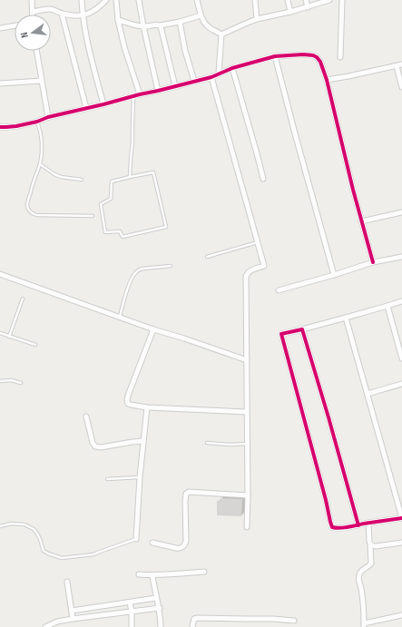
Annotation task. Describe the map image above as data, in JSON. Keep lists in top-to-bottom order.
{
  "north": "left"
}
